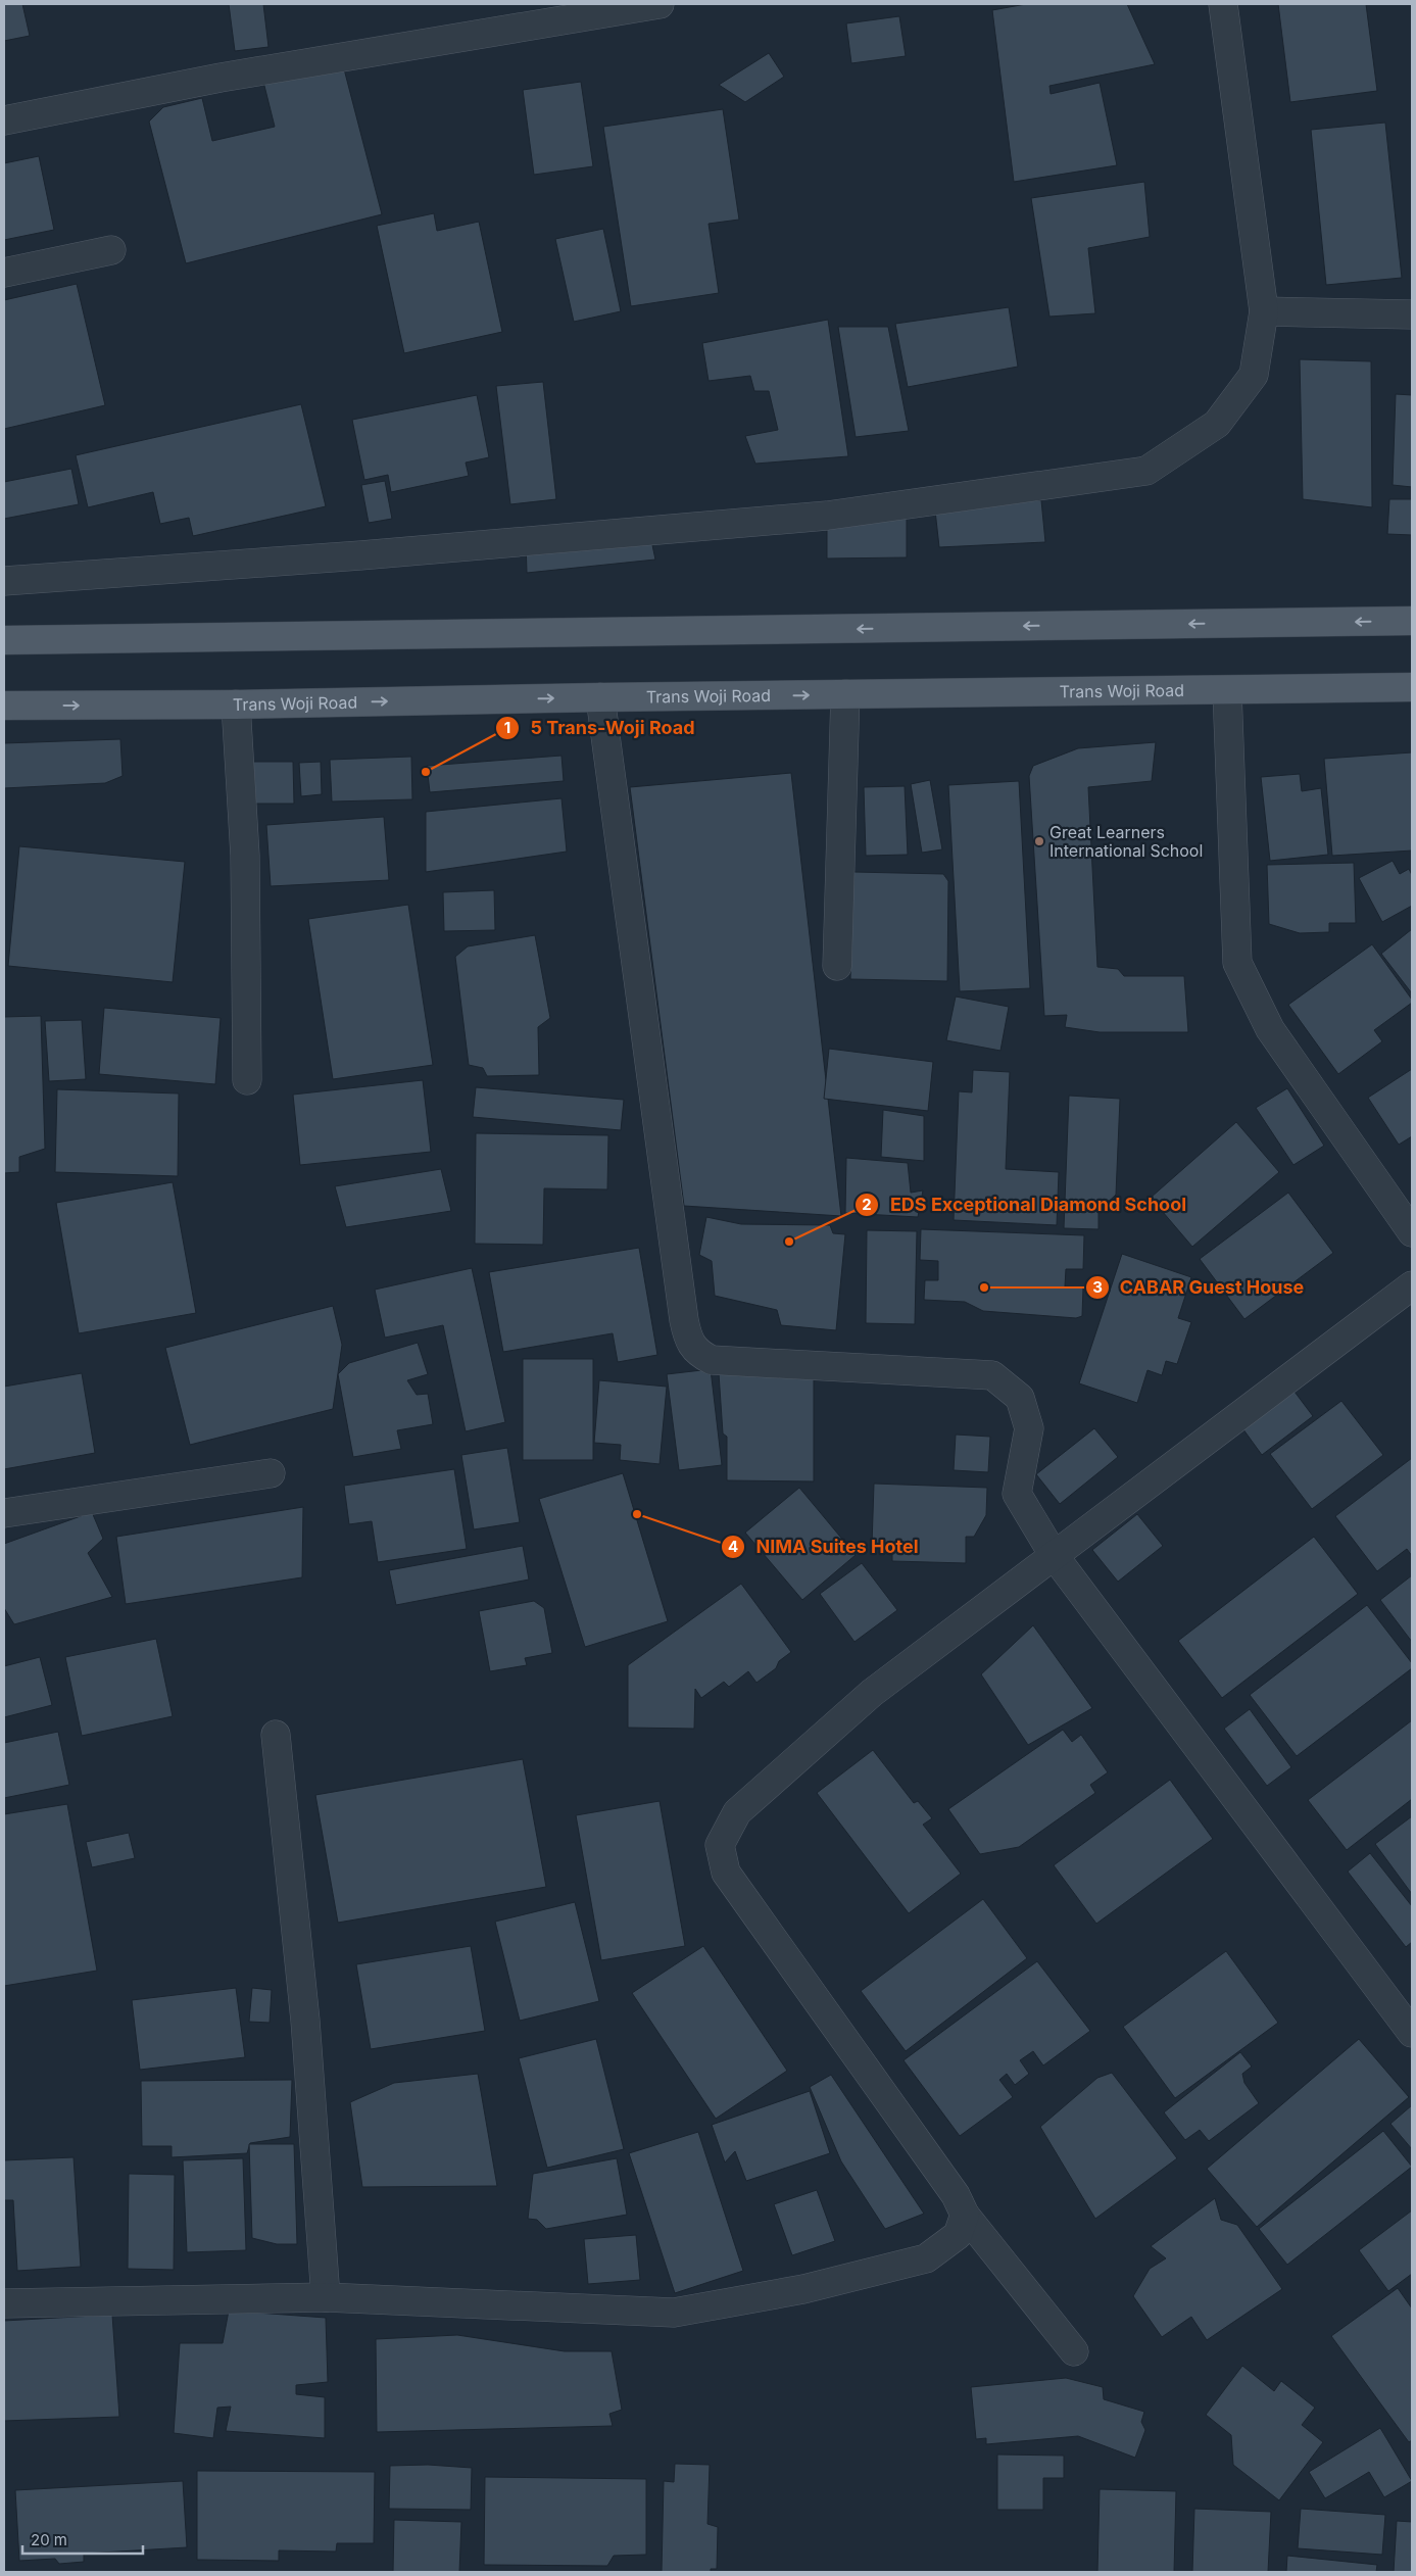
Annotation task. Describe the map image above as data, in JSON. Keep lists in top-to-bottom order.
{
  "streets": {
    "main road": ["Trans Woji Road"]
  },
  "places": [
    "5 Trans-Woji Road",
    "Great Learners International School",
    "EDS Exceptional Diamond School",
    "CABAR Guest House",
    "NIMA Suites Hotel"
  ],
  "scale_bar": "20 m"
}
